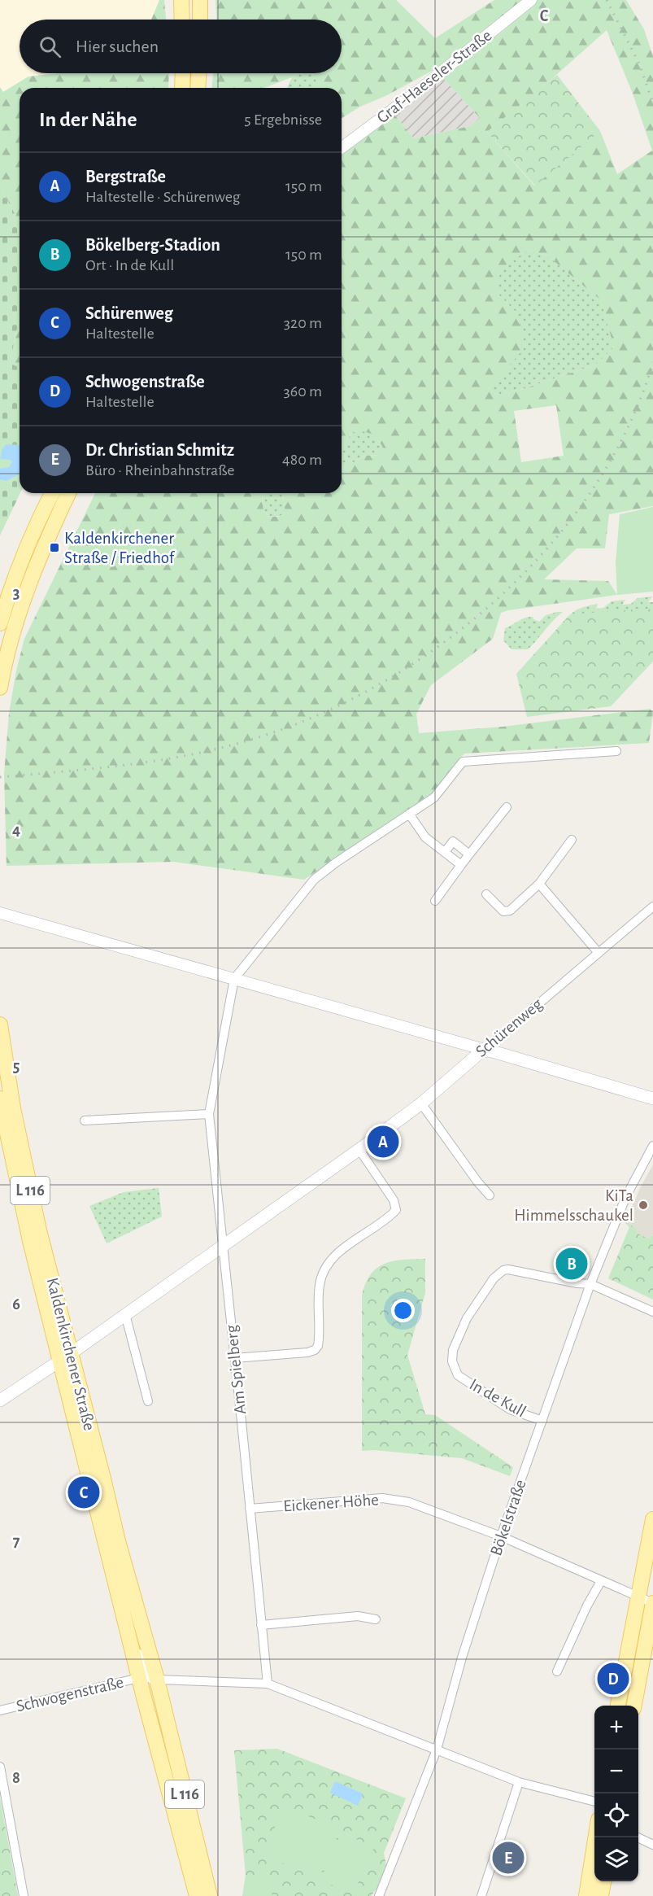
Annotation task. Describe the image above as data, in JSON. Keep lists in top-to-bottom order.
{
  "streets": {
    "main road": ["Schürenweg", "L 116", "Kaldenkirchener Straße"],
    "street": [
      "Graf-Haeseler-Straße",
      "Am Spielberg",
      "In de Kull",
      "Eickener Höhe",
      "Bökelstraße",
      "Schwogenstraße"
    ]
  },
  "crossings": [
    ["Schürenweg", "Kaldenkirchener Straße"],
    ["Schürenweg", "Am Spielberg"],
    ["Kaldenkirchener Straße", "Schwogenstraße"],
    ["Am Spielberg", "Eickener Höhe"],
    ["In de Kull", "Bökelstraße"],
    ["Eickener Höhe", "Bökelstraße"]
  ],
  "places": {
    "transit": ["Kaldenkirchener Straße / Friedhof"],
    "other": ["KiTa Himmelsschaukel"]
  },
  "page": {
    "search": "Hier suchen",
    "heading": ["In der Nähe", "5 Ergebnisse"],
    "list": [
      {
        "mark": "A",
        "name": "Bergstraße",
        "note": "Haltestelle · Schürenweg",
        "value": "150 m"
      },
      {
        "mark": "B",
        "name": "Bökelberg-Stadion",
        "note": "Ort · In de Kull",
        "value": "150 m"
      },
      {
        "mark": "C",
        "name": "Schürenweg",
        "note": "Haltestelle",
        "value": "320 m"
      },
      {
        "mark": "D",
        "name": "Schwogenstraße",
        "note": "Haltestelle",
        "value": "360 m"
      },
      {
        "mark": "E",
        "name": "Dr. Christian Schmitz",
        "note": "Büro · Rheinbahnstraße",
        "value": "480 m"
      }
    ],
    "pins": [
      "A",
      "B",
      "C",
      "D",
      "E"
    ],
    "map_buttons": ["+", "−"]
  },
  "grid": {
    "columns": ["C"],
    "rows": [
      "3",
      "4",
      "5",
      "6",
      "7",
      "8"
    ]
  }
}
